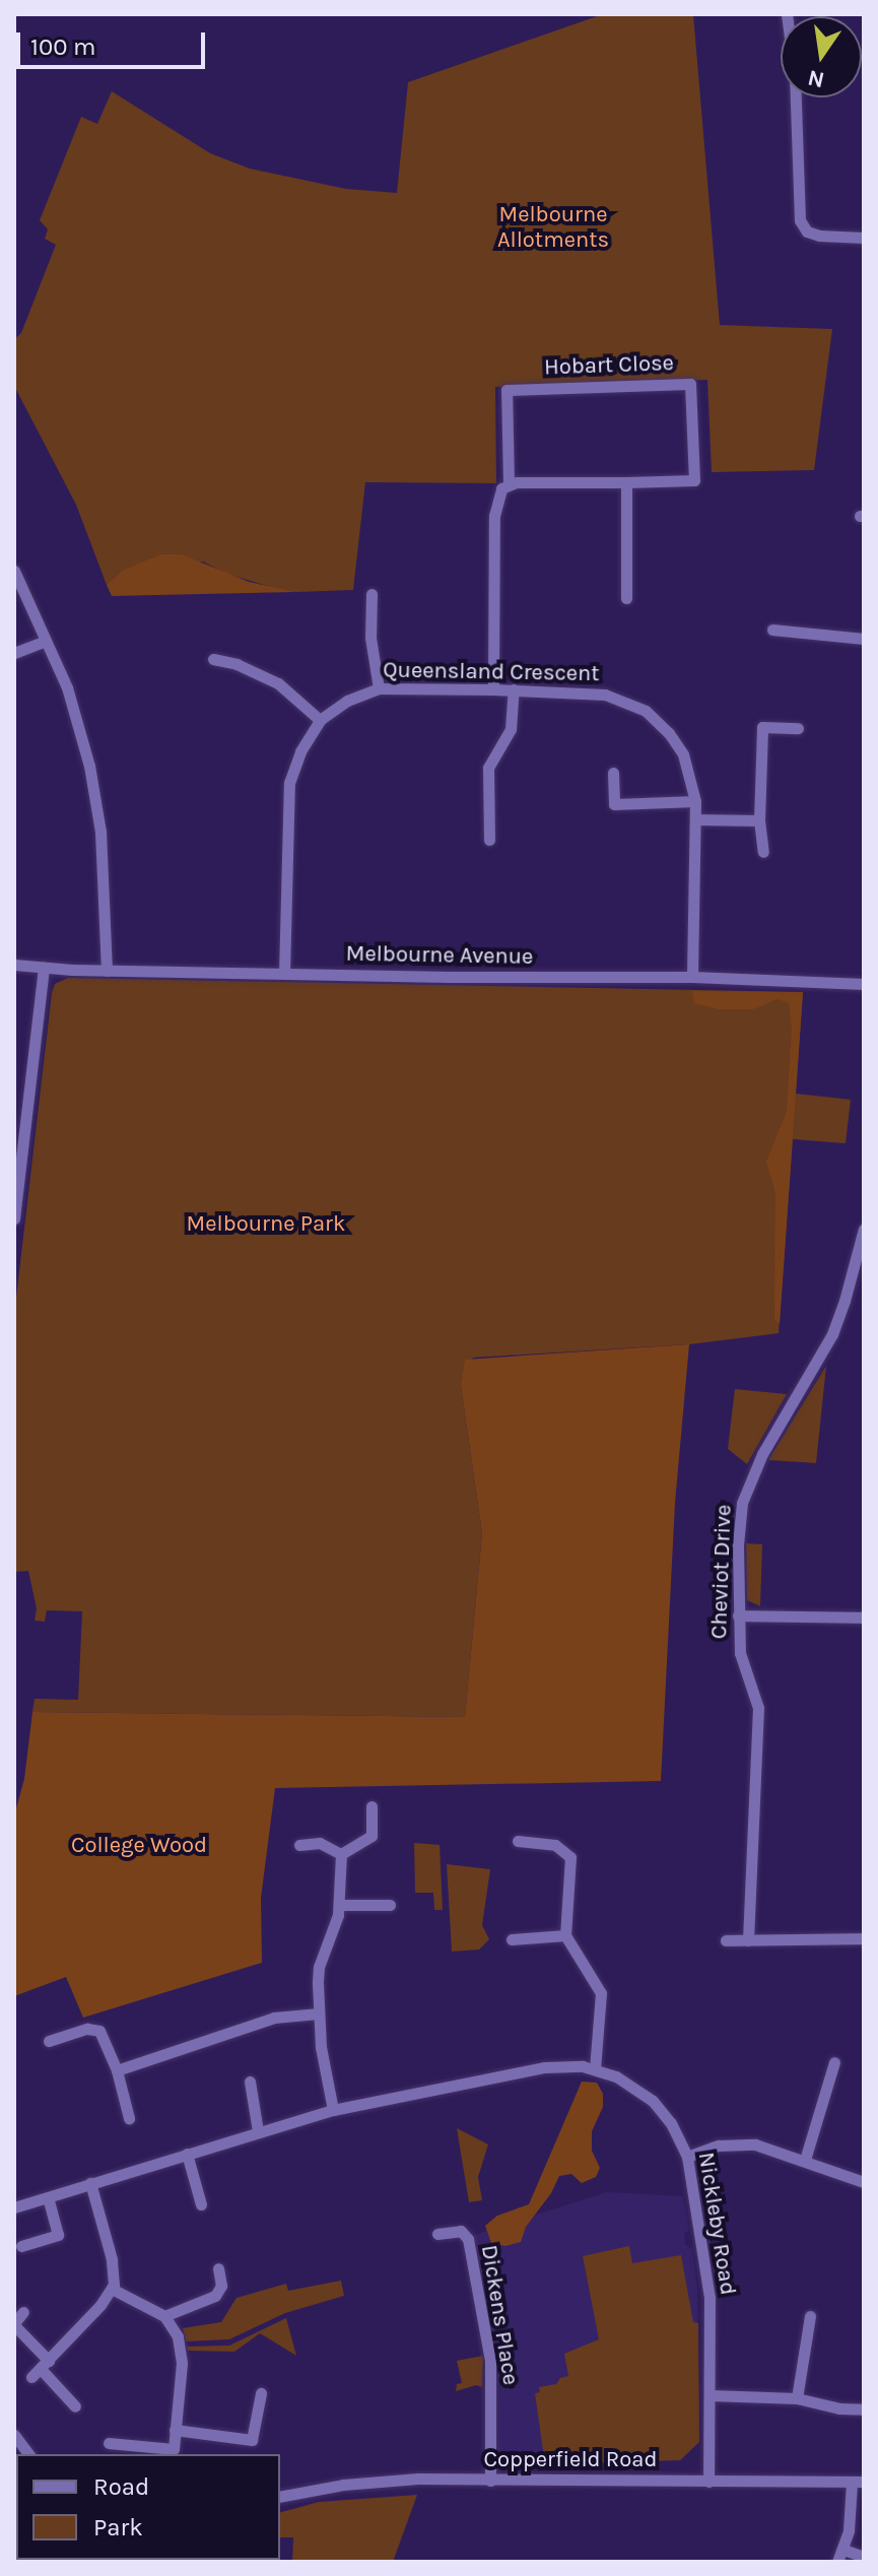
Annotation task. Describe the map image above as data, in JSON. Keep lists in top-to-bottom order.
{
  "streets": {
    "street": [
      "Hobart Close",
      "Queensland Crescent",
      "Melbourne Avenue",
      "Cheviot Drive",
      "Nickleby Road",
      "Dickens Place",
      "Copperfield Road"
    ]
  },
  "crossings": [
    ["Hobart Close", "Queensland Crescent"],
    ["Queensland Crescent", "Melbourne Avenue"],
    ["Nickleby Road", "Copperfield Road"],
    ["Dickens Place", "Copperfield Road"]
  ],
  "parks": ["Melbourne Allotments", "Melbourne Park", "College Wood"],
  "legend": ["Road", "Park"],
  "scale_bar": "100 m",
  "north": "bottom"
}
